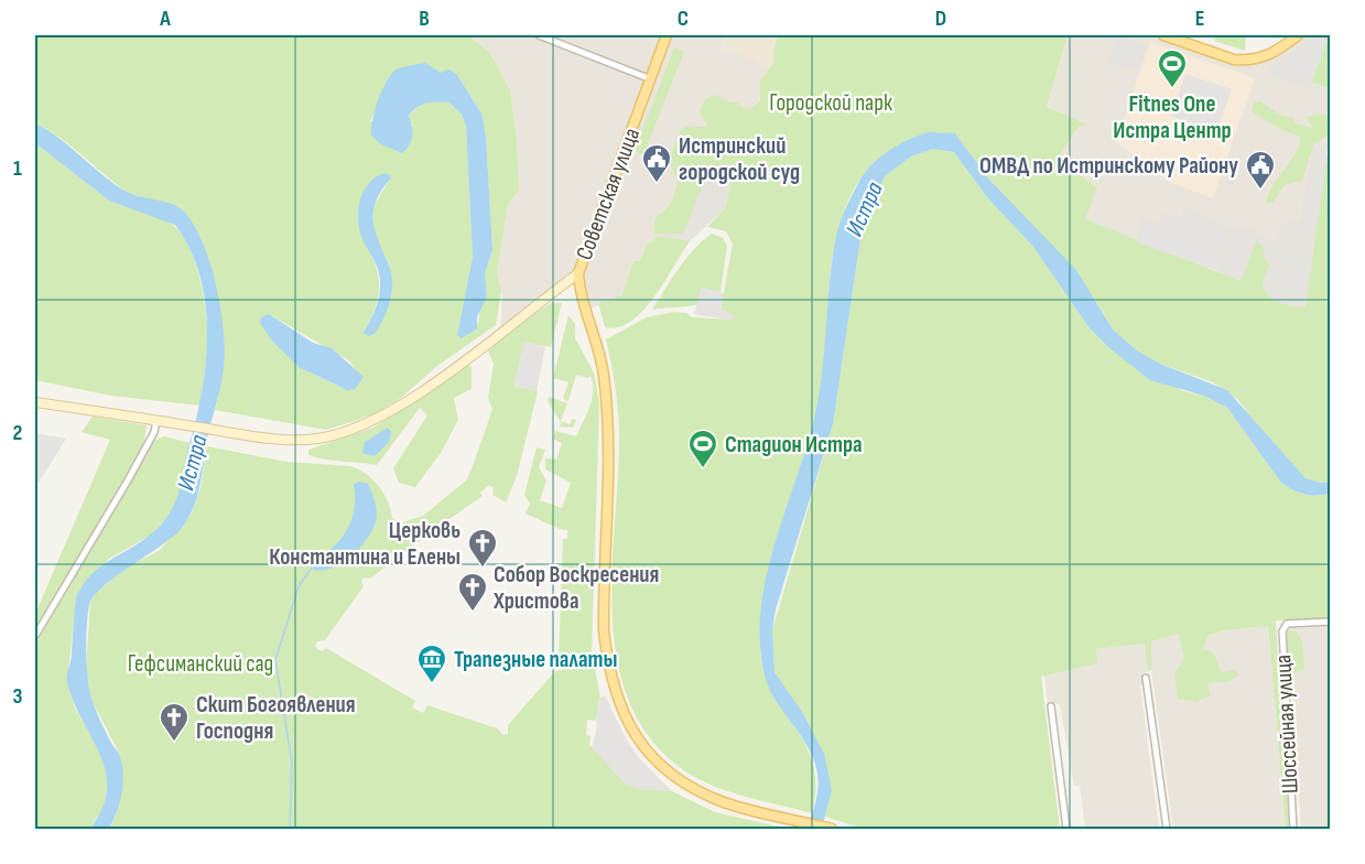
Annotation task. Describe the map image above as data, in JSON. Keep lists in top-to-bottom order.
{
  "streets": {
    "main road": ["Советская улица"],
    "street": ["Шоссейная улица"]
  },
  "water": ["Истра"],
  "parks": ["Городской парк", "Гефсиманский сад"],
  "places": {
    "sports": ["Fitnes One Истра Центр", "Стадион Истра"],
    "public building": ["Истринский городской суд", "ОМВД по Истринскому Району"],
    "church": ["Церковь Константина и Елены", "Собор Воскресения Христова", "Скит Богоявления Господня"],
    "museum": ["Трапезные палаты"]
  },
  "grid": {
    "columns": [
      "A",
      "B",
      "C",
      "D",
      "E"
    ],
    "rows": ["1", "2", "3"]
  }
}
